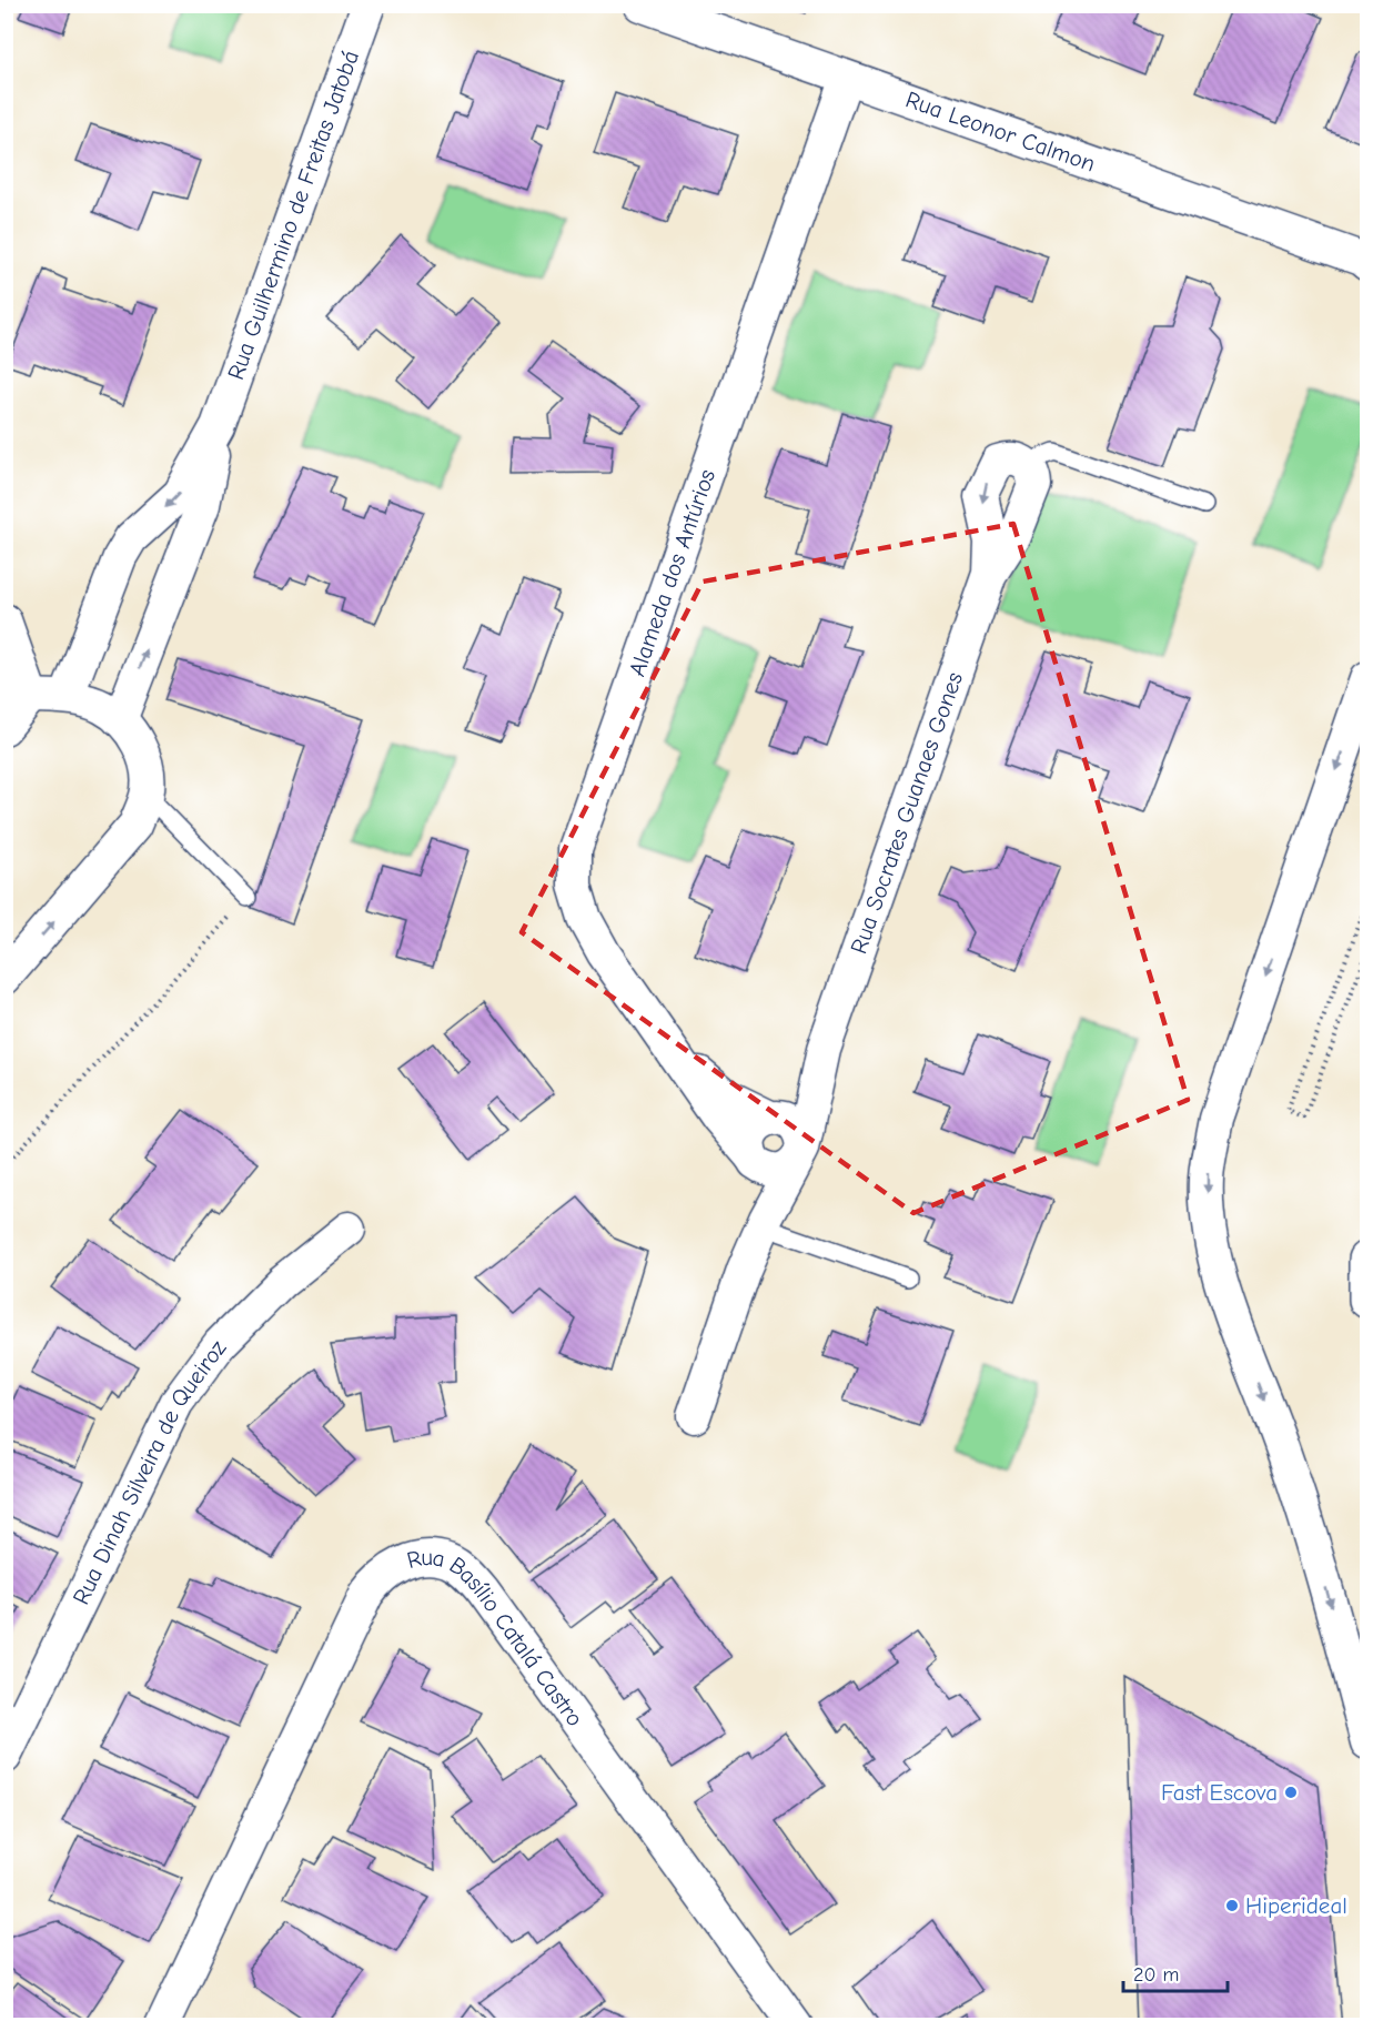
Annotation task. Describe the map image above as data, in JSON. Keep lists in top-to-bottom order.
{
  "streets": {
    "street": [
      "Rua Leonor Calmon",
      "Rua Guilhermino de Freitas Jatobá",
      "Alameda dos Antúrios",
      "Rua Socrates Guanaes Gones",
      "Rua Dinah Silveira de Queiroz",
      "Rua Basílio Catalá Castro"
    ]
  },
  "crossings": [
    ["Rua Leonor Calmon", "Alameda dos Antúrios"],
    ["Alameda dos Antúrios", "Rua Socrates Guanaes Gones"]
  ],
  "places": ["Fast Escova", "Hiperideal"],
  "scale_bar": "20 m"
}
